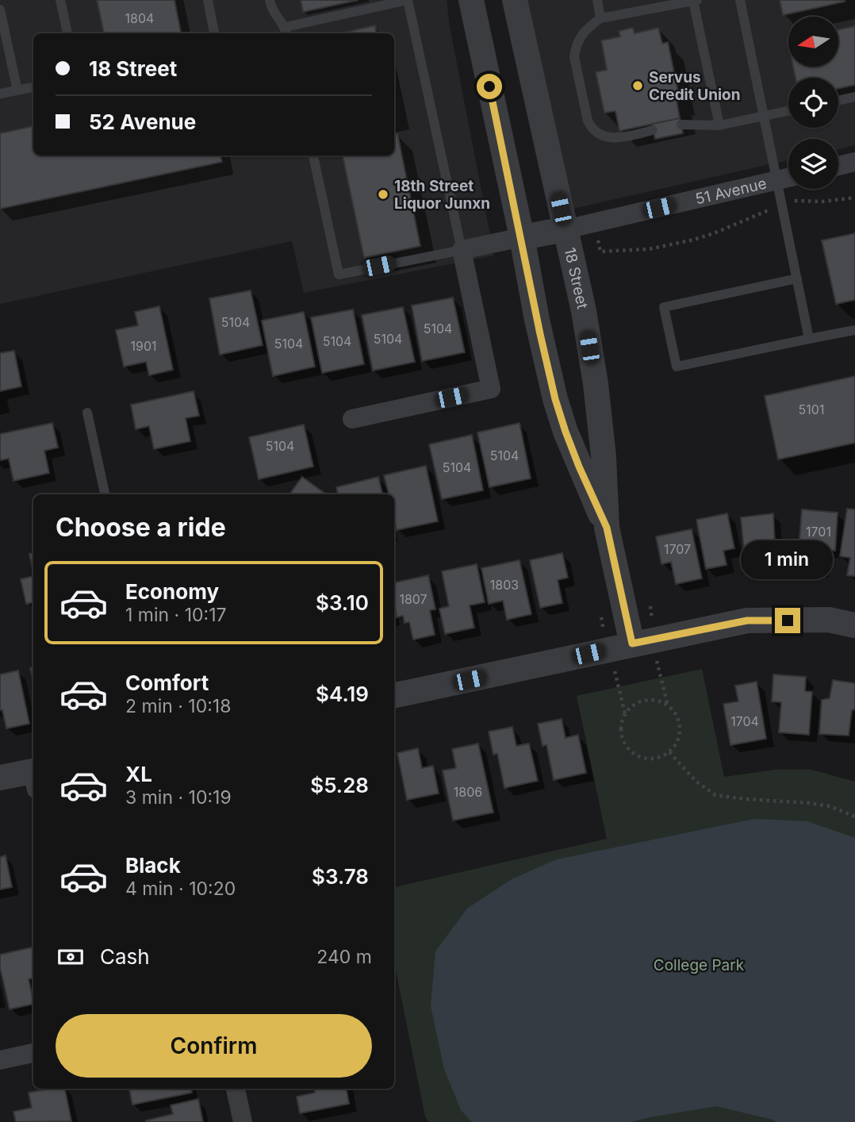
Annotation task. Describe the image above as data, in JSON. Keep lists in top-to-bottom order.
{
  "streets": {
    "street": ["51 Avenue", "18 Street"]
  },
  "crossings": [
    ["51 Avenue", "18 Street"]
  ],
  "parks": ["College Park"],
  "places": ["Servus Credit Union", "18th Street Liquor Junxn"],
  "house_numbers": [
    "1804",
    "5104",
    "5104",
    "5104",
    "5104",
    "5104",
    "1901",
    "5101",
    "5104",
    "5104",
    "5104",
    "1701",
    "1707",
    "1803",
    "1807",
    "1704",
    "1806"
  ],
  "north": "left",
  "page": {
    "banner": ["18 Street", "52 Avenue"],
    "heading": "Choose a ride",
    "bubble": "1 min",
    "list": [
      {
        "name": "Economy",
        "note": "1 min · 10:17",
        "value": "$3.10"
      },
      {
        "name": "Comfort",
        "note": "2 min · 10:18",
        "value": "$4.19"
      },
      {
        "name": "XL",
        "note": "3 min · 10:19",
        "value": "$5.28"
      },
      {
        "name": "Black",
        "note": "4 min · 10:20",
        "value": "$3.78"
      }
    ],
    "pay": ["Cash", "240 m"],
    "buttons": "Confirm"
  }
}
